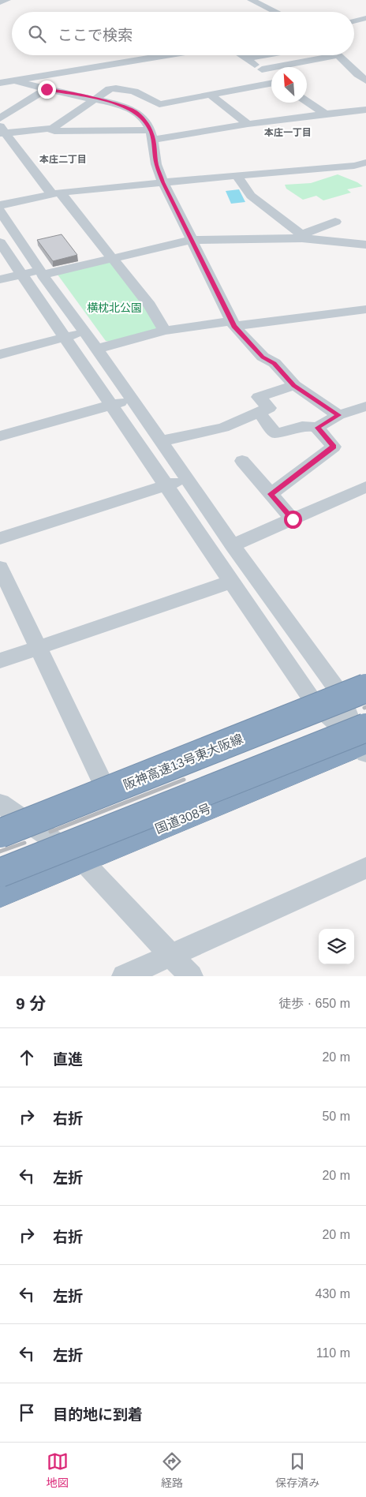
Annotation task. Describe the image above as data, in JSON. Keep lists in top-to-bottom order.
{
  "streets": {
    "highway": ["阪神高速13号東大阪線", "国道308号"]
  },
  "districts": ["本庄一丁目", "本庄二丁目"],
  "parks": ["横枕北公園"],
  "north": "top left",
  "page": {
    "search": "ここで検索",
    "heading": ["9 分", "徒歩 · 650 m"],
    "list": [
      ["直進", "20 m"],
      ["右折", "50 m"],
      ["左折", "20 m"],
      ["右折", "20 m"],
      ["左折", "430 m"],
      ["左折", "110 m"],
      "目的地に到着"
    ],
    "nav": ["地図", "経路", "保存済み"]
  }
}
